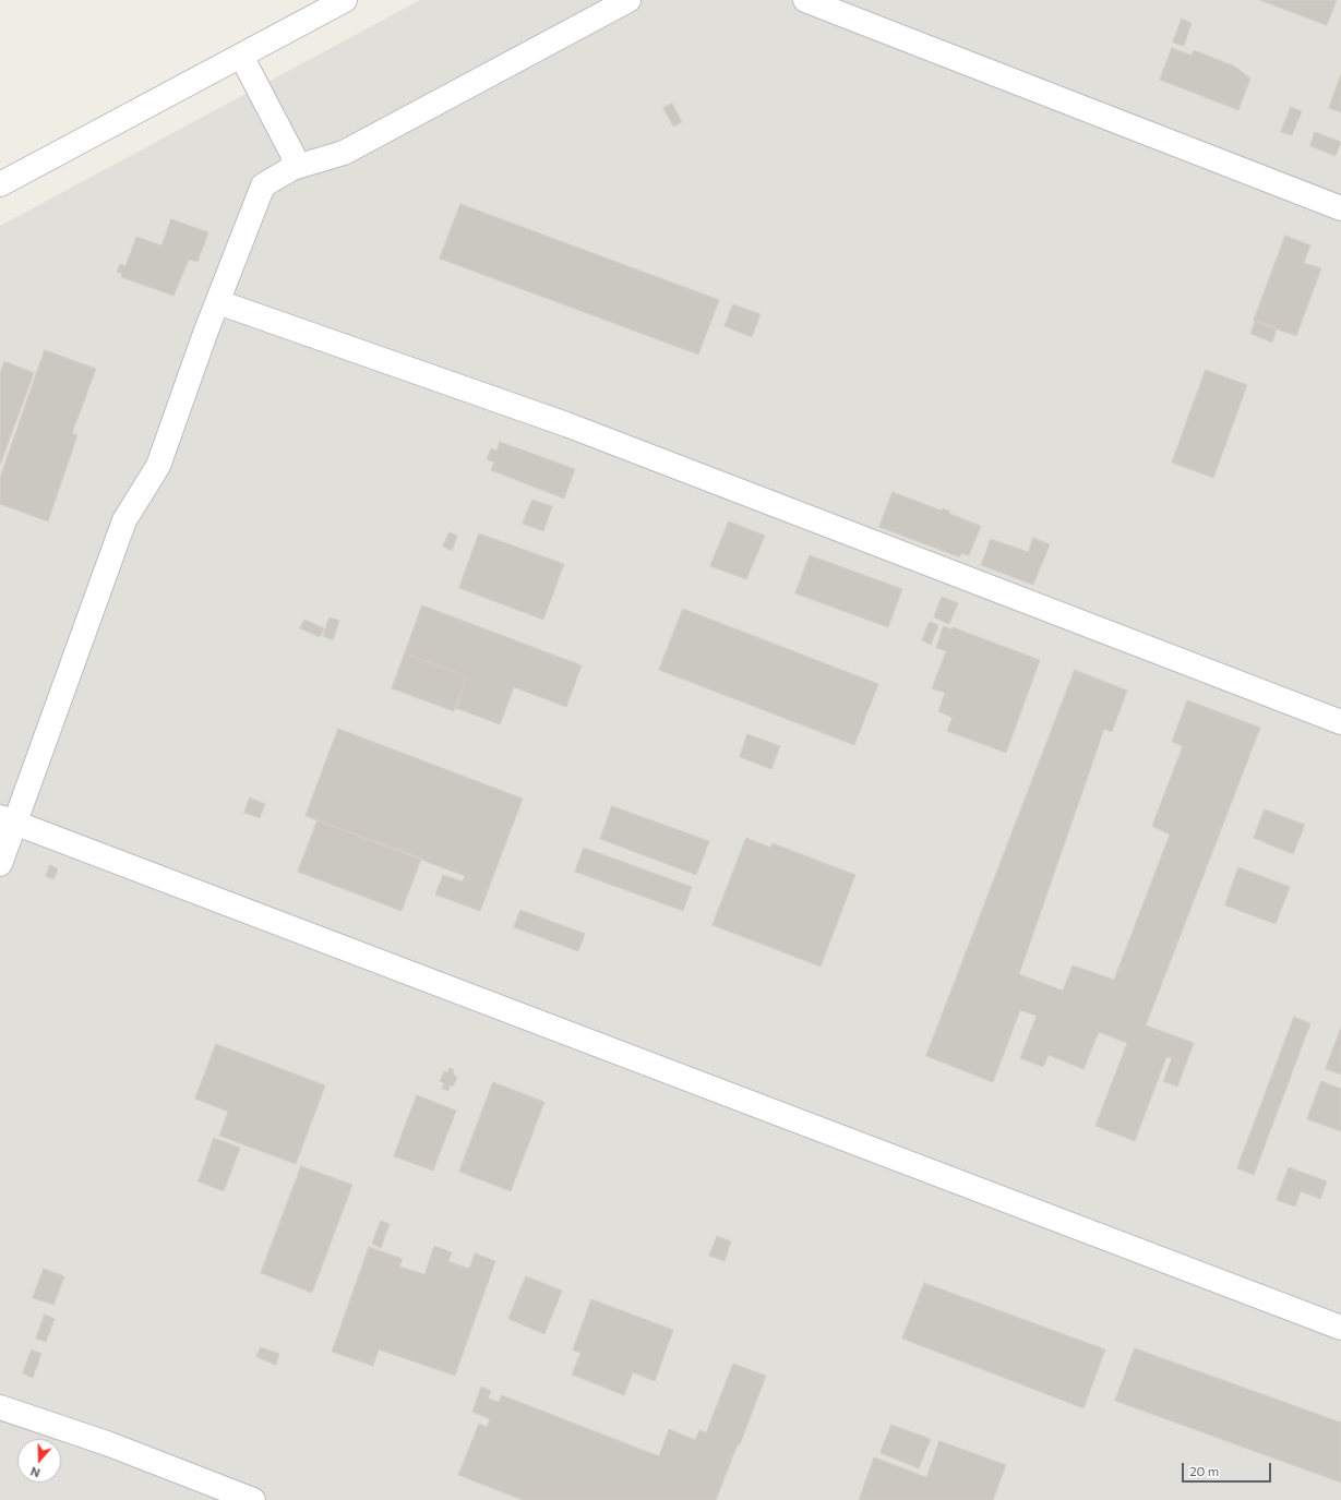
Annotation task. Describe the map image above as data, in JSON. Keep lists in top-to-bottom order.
{
  "scale_bar": "20 m",
  "north": "bottom"
}
